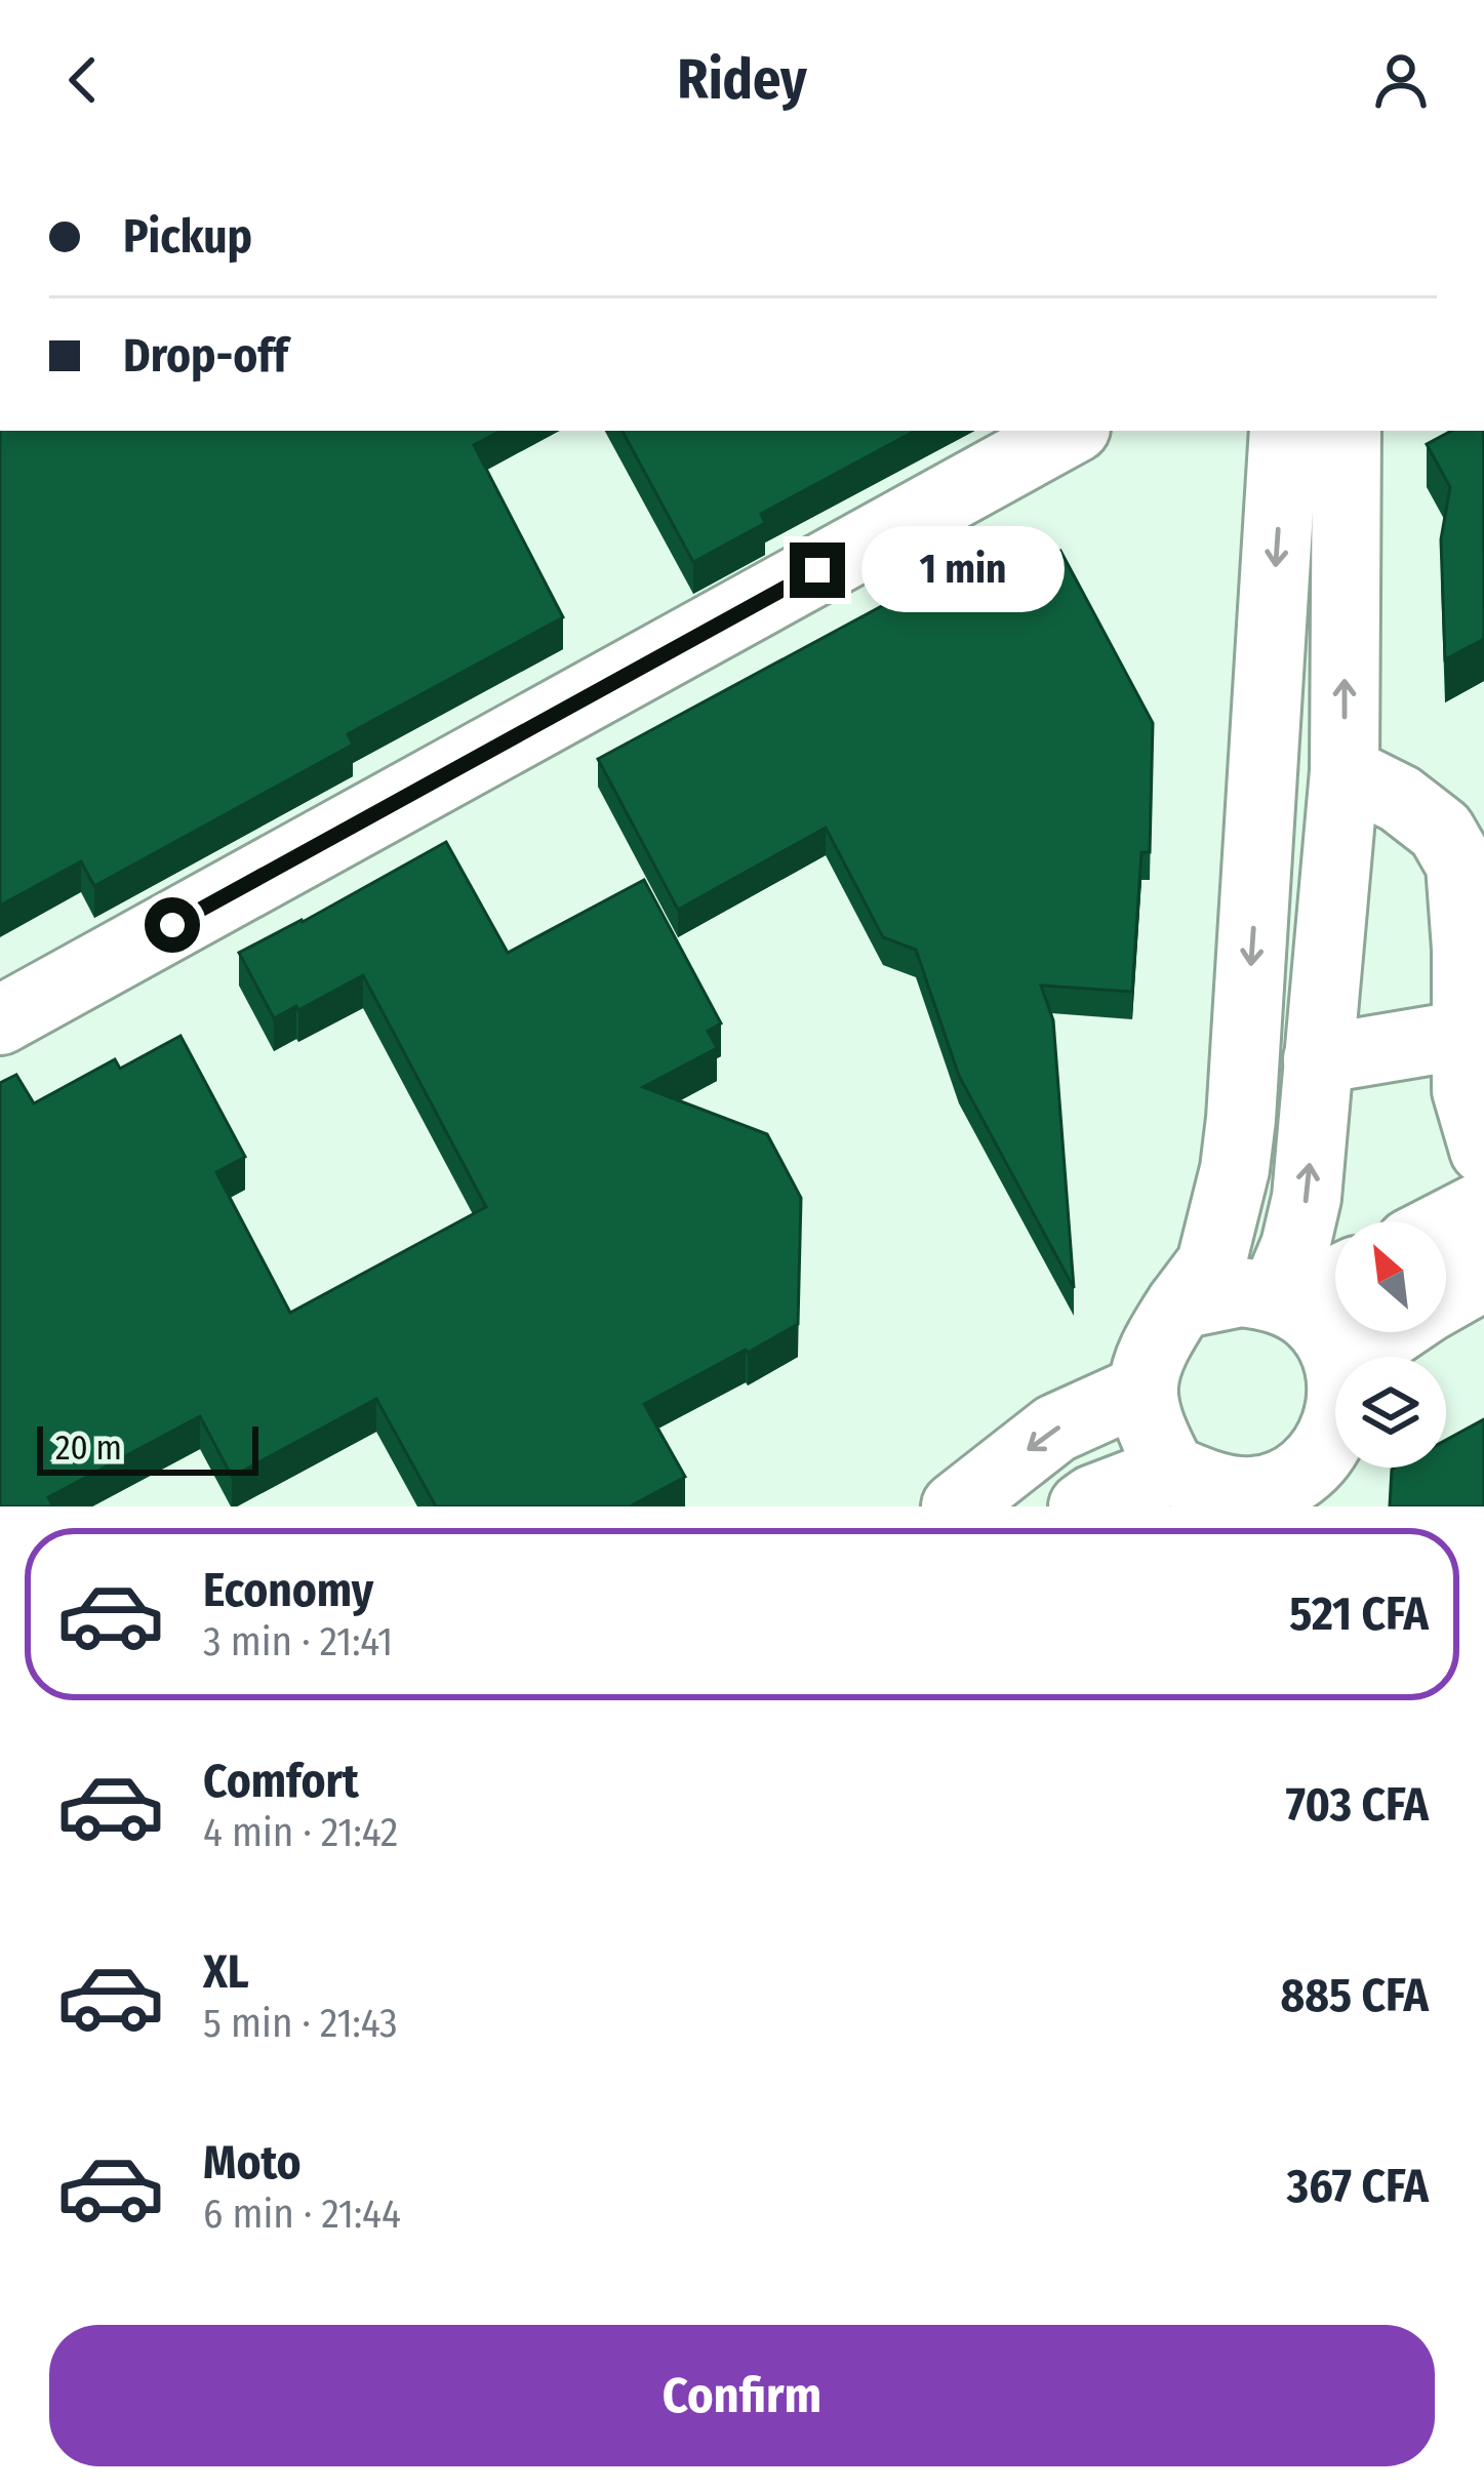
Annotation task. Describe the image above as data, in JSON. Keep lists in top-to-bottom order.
{
  "scale_bar": "20 m",
  "north": "top left",
  "page": {
    "header": "Ridey",
    "banner": ["Pickup", "Drop-off"],
    "bubble": "1 min",
    "scale": "20 m",
    "list": [
      {
        "name": "Economy",
        "note": "3 min · 21:41",
        "value": "521 CFA"
      },
      {
        "name": "Comfort",
        "note": "4 min · 21:42",
        "value": "703 CFA"
      },
      {
        "name": "XL",
        "note": "5 min · 21:43",
        "value": "885 CFA"
      },
      {
        "name": "Moto",
        "note": "6 min · 21:44",
        "value": "367 CFA"
      }
    ],
    "buttons": "Confirm"
  }
}
